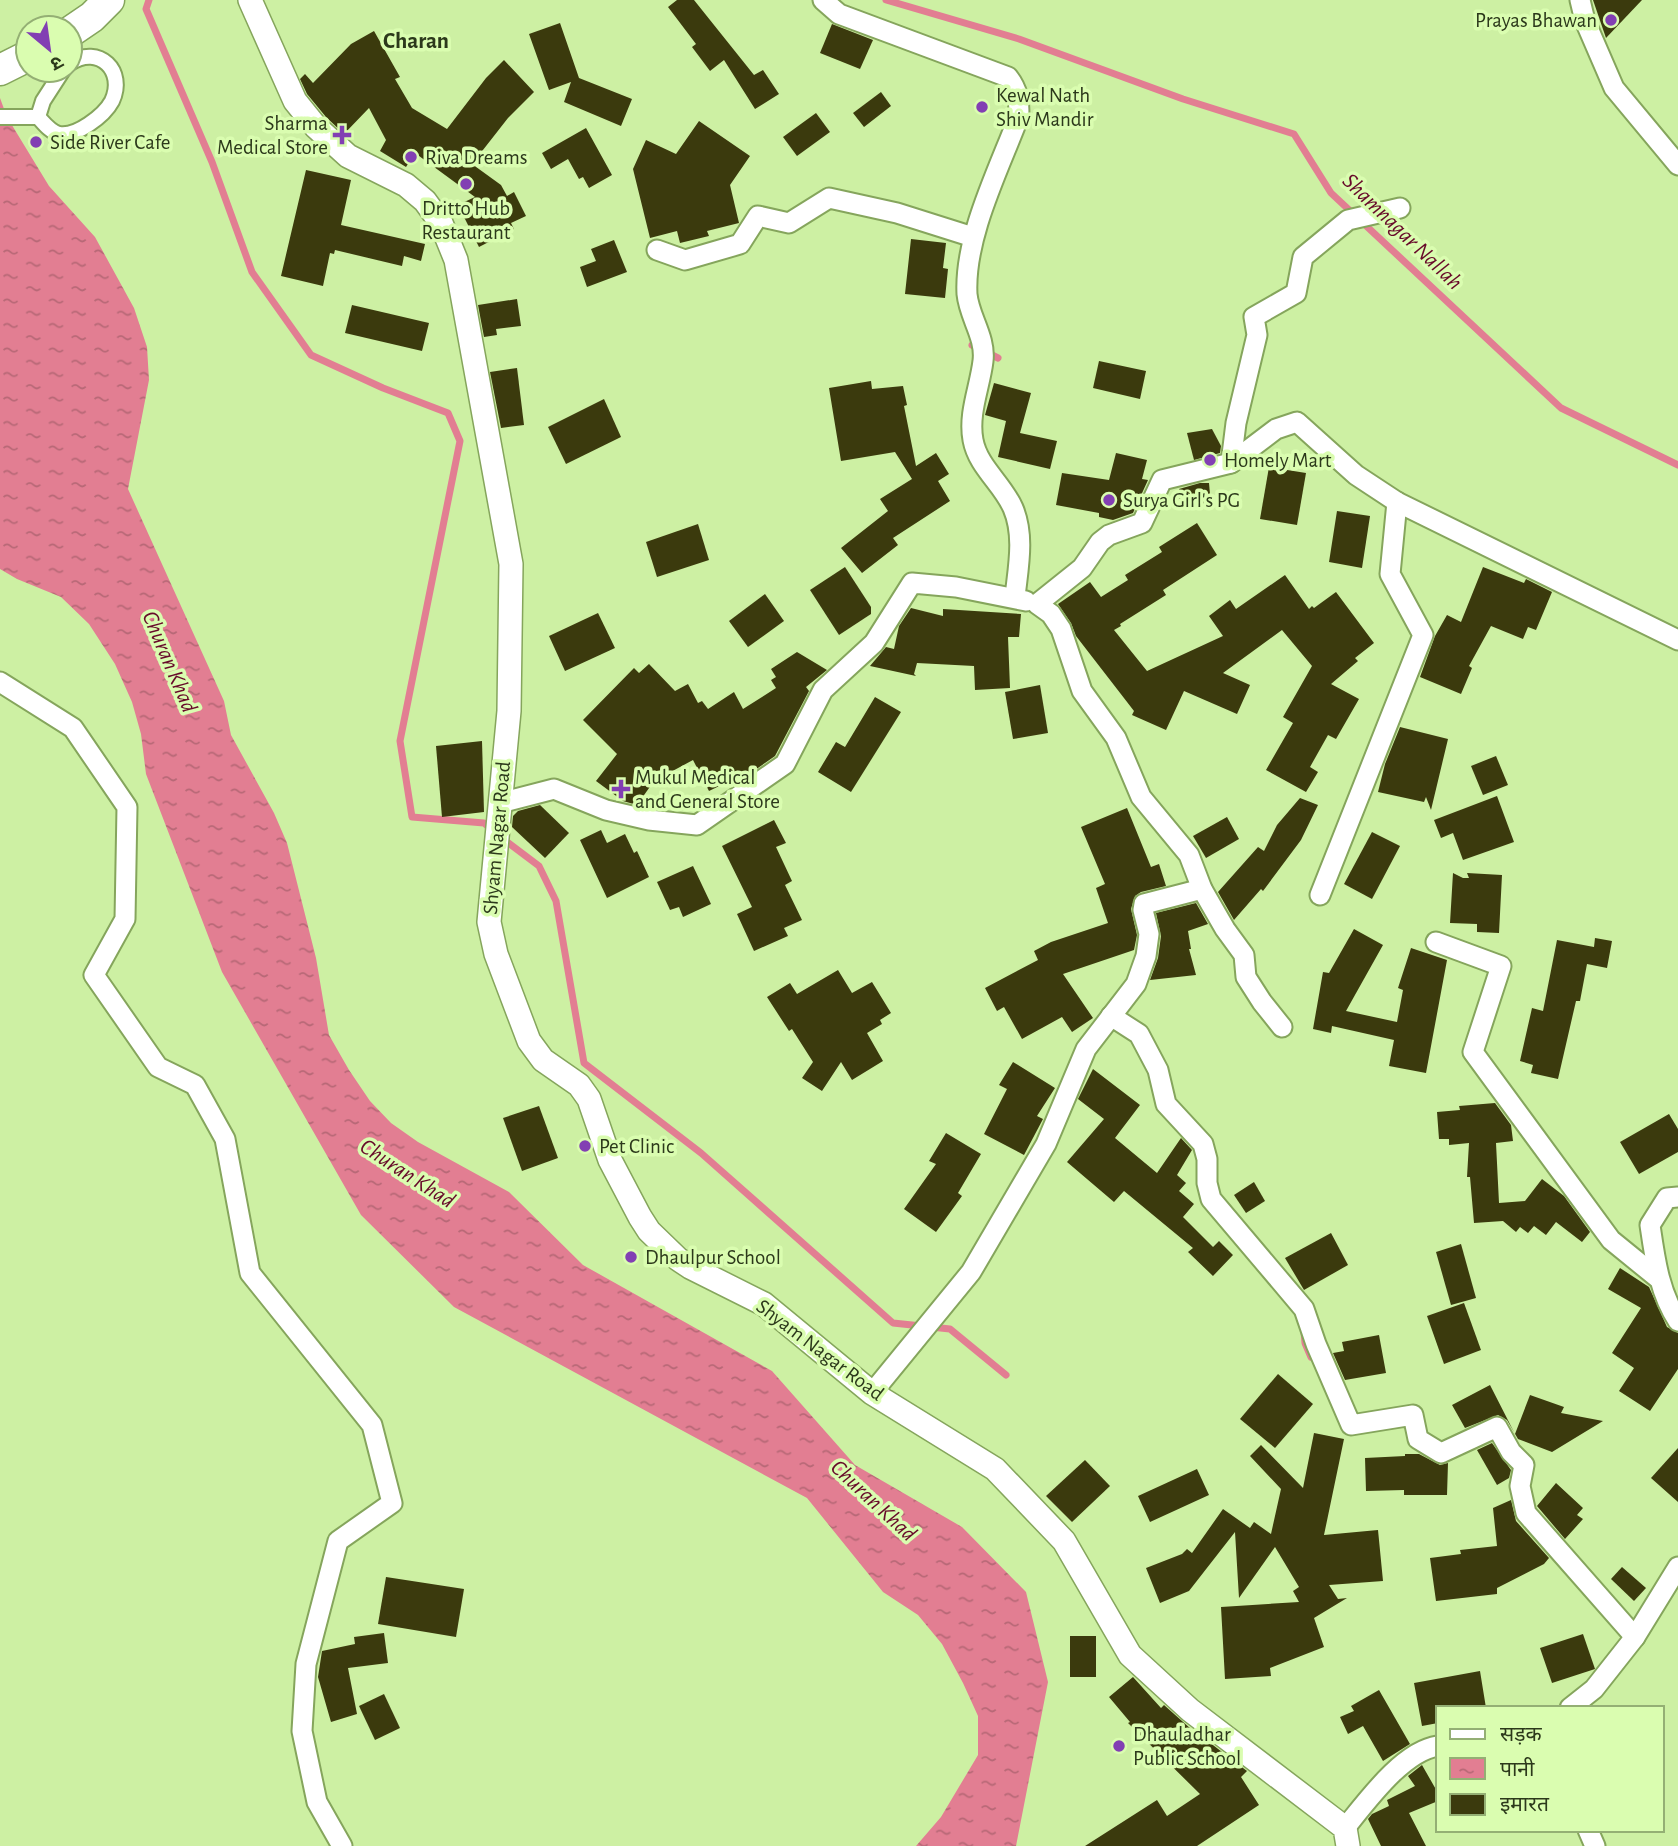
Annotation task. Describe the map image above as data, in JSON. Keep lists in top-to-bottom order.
{
  "streets": {
    "street": ["Shyam Nagar Road"]
  },
  "districts": ["Charan"],
  "water": ["Shamnagar Nallah", "Churan Khad"],
  "places": {
    "other": [
      "Prayas Bhawan",
      "Kewal Nath Shiv Mandir",
      "Side River Cafe",
      "Riva Dreams",
      "Dritto Hub Restaurant",
      "Homely Mart",
      "Surya Girl's PG",
      "Pet Clinic",
      "Dhaulpur School",
      "Dhauladhar Public School"
    ],
    "health": ["Sharma Medical Store", "Mukul Medical and General Store"]
  },
  "legend": ["सड़क", "पानी", "इमारत"],
  "north": "bottom right"
}
